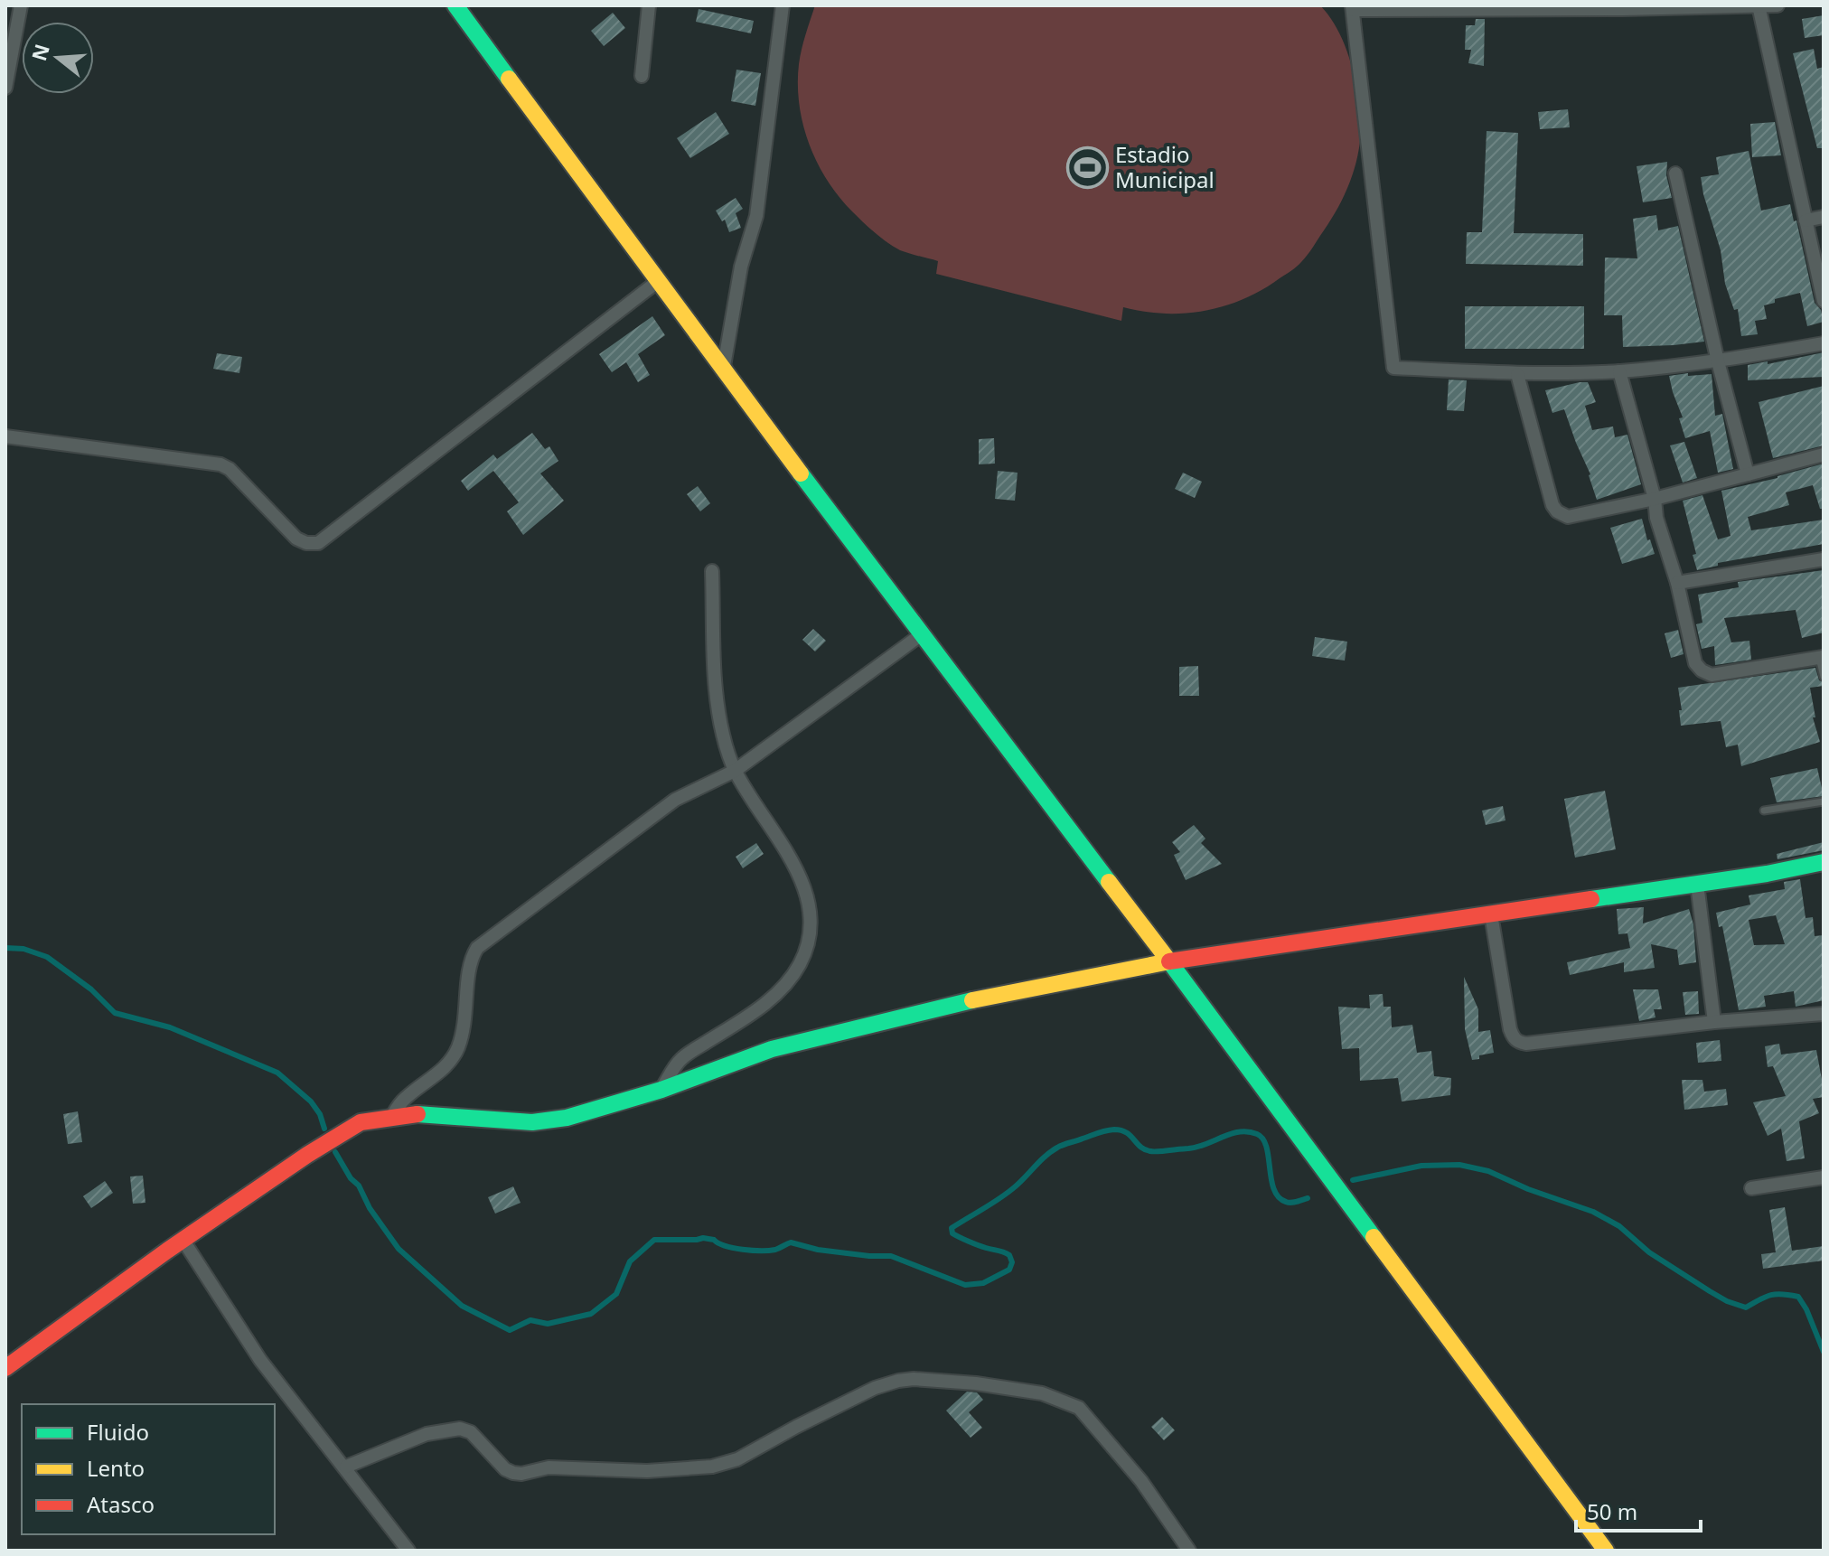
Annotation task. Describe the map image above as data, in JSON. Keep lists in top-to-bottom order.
{
  "places": {
    "sports": ["Estadio Municipal"]
  },
  "legend": ["Fluido", "Lento", "Atasco"],
  "scale_bar": "50 m",
  "north": "left"
}
